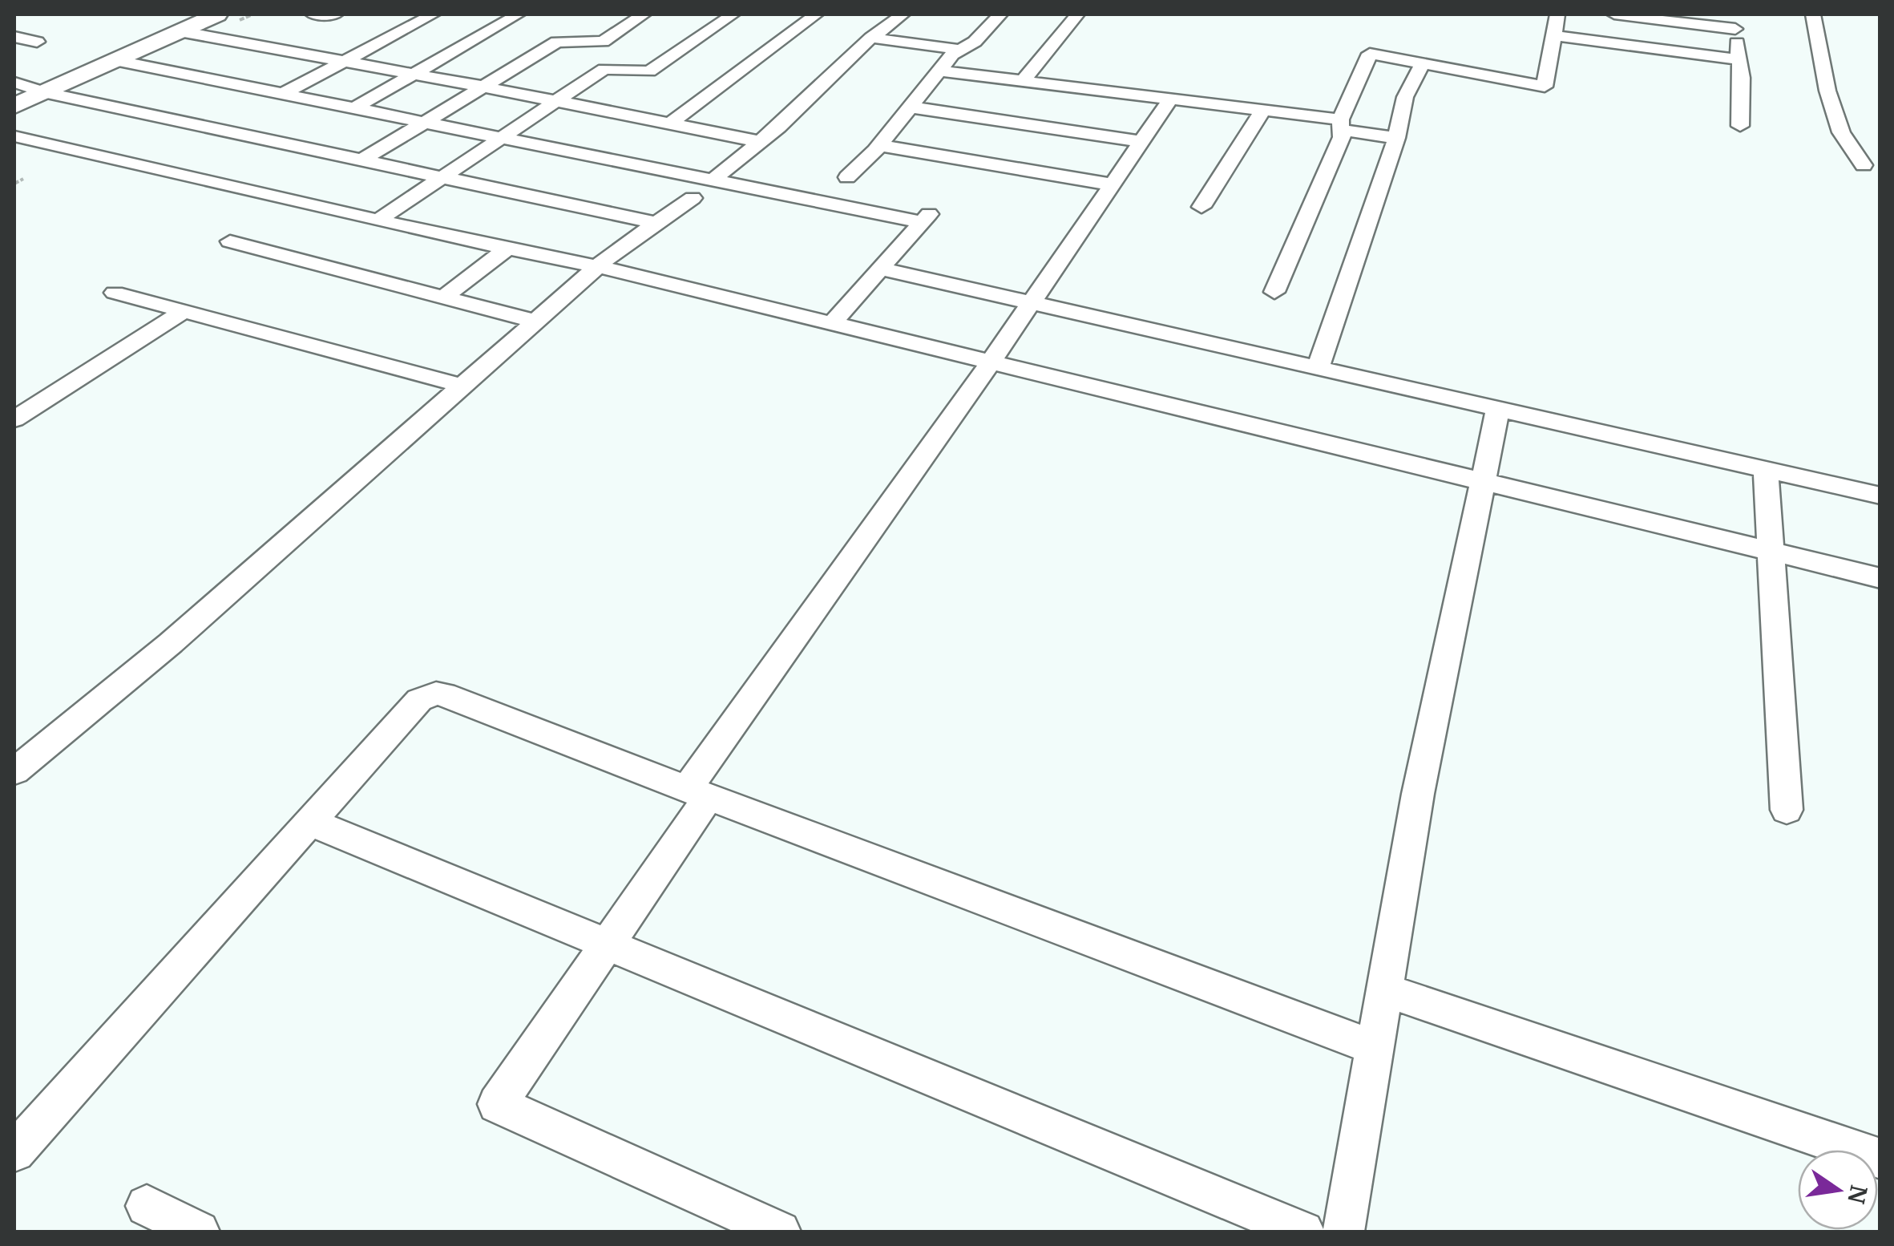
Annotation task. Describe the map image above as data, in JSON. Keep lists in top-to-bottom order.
{
  "north": "right"
}
